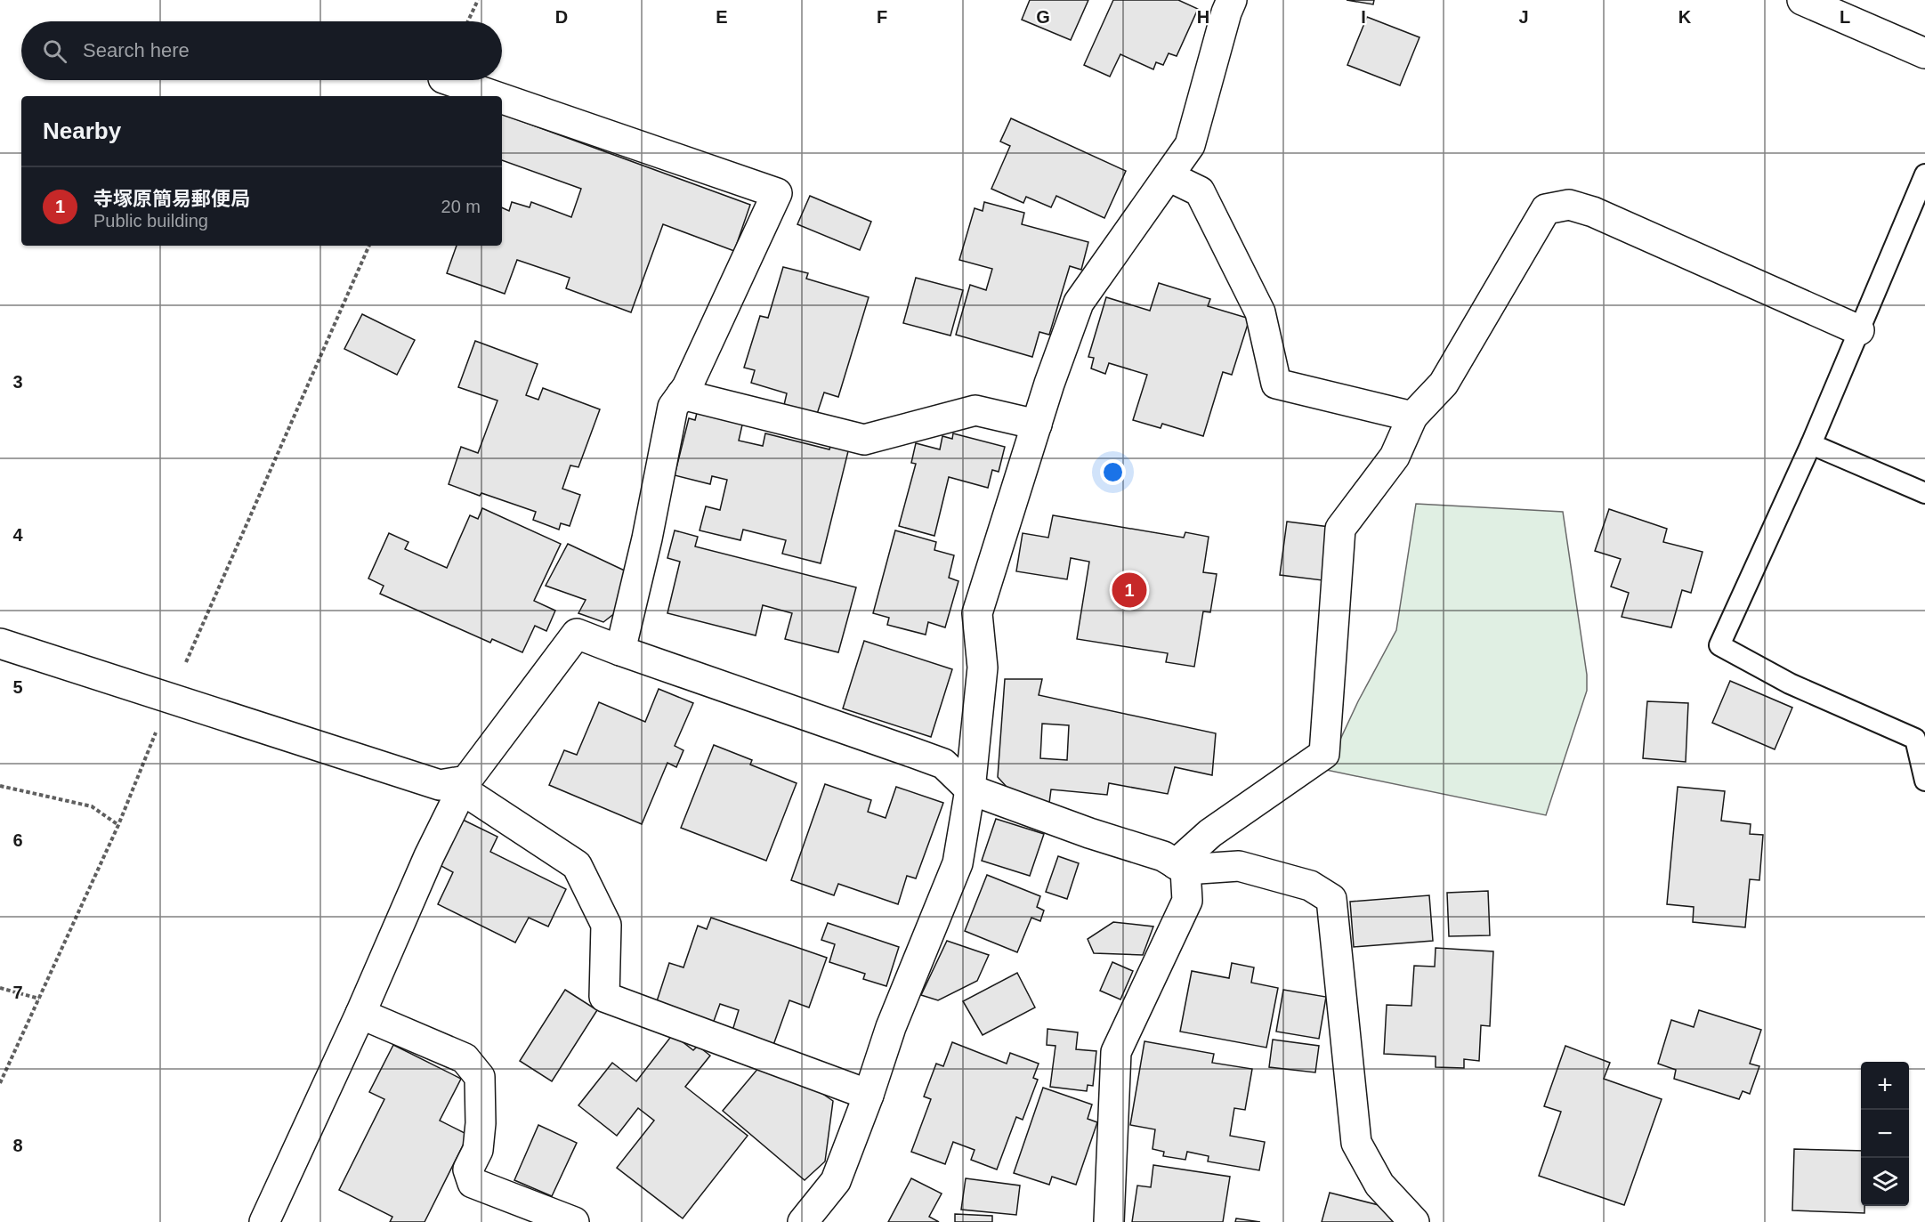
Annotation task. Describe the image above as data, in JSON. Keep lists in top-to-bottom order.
{
  "page": {
    "search": "Search here",
    "heading": "Nearby",
    "list": [
      {
        "mark": "1",
        "name": "寺塚原簡易郵便局",
        "note": "Public building",
        "value": "20 m"
      }
    ],
    "pins": "1",
    "map_buttons": ["+", "−"]
  },
  "grid": {
    "columns": [
      "D",
      "E",
      "F",
      "G",
      "H",
      "I",
      "J",
      "K",
      "L"
    ],
    "rows": [
      "3",
      "4",
      "5",
      "6",
      "7",
      "8"
    ]
  }
}
